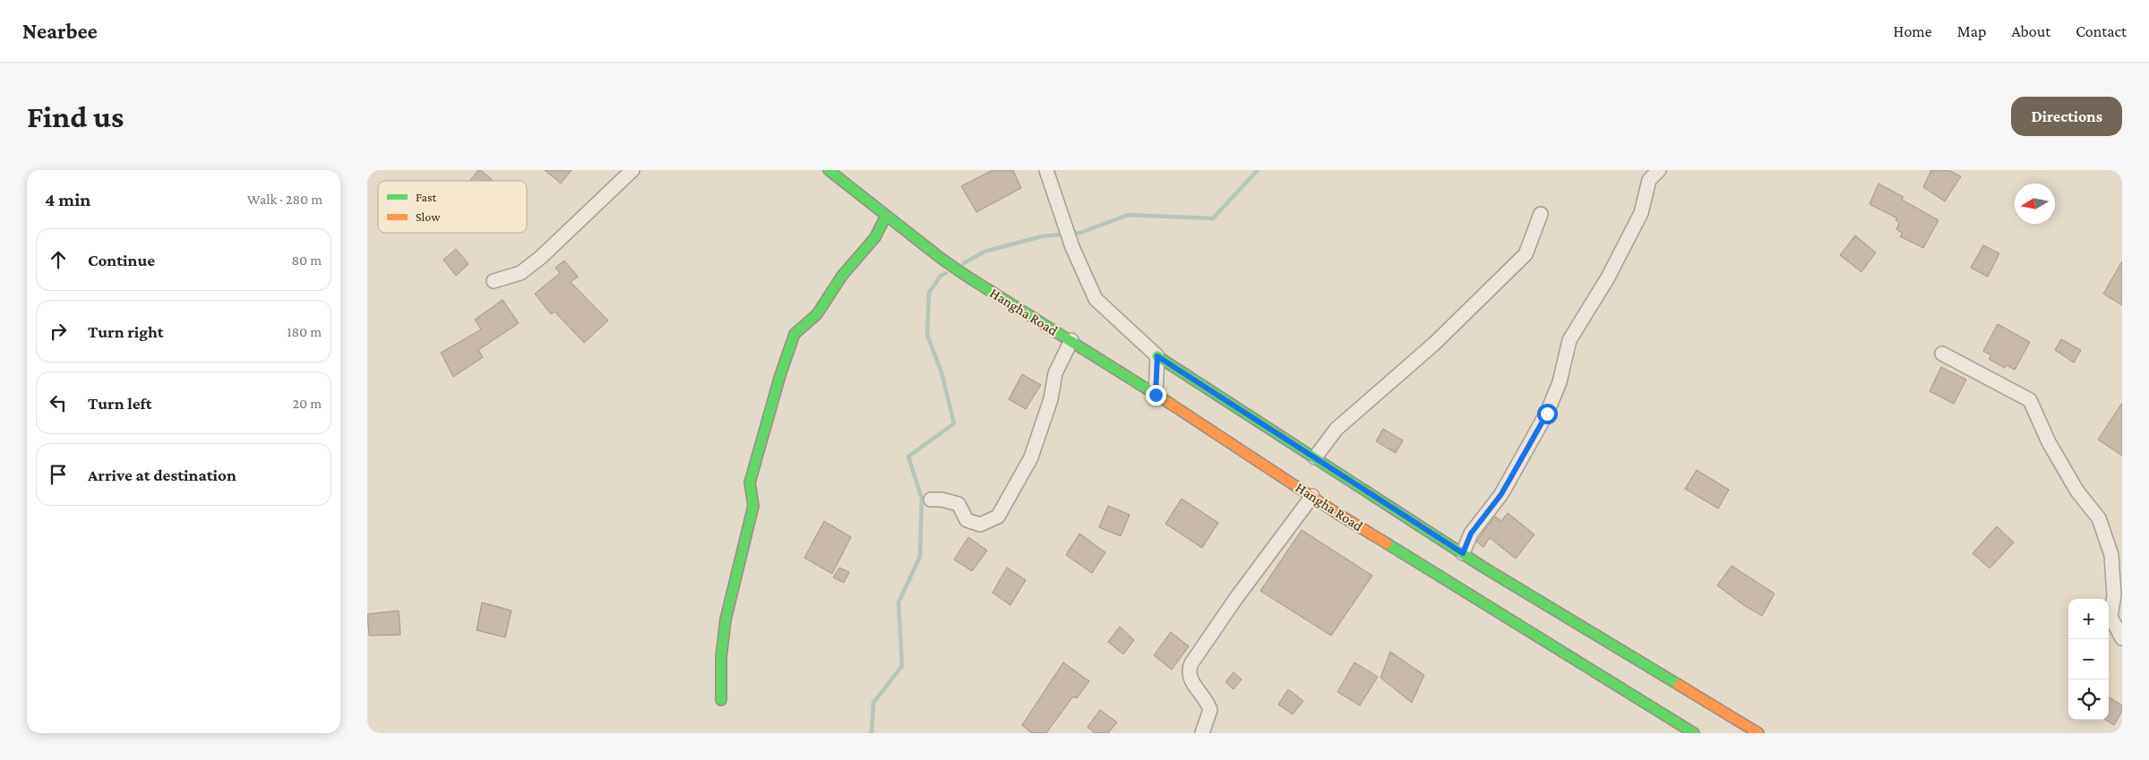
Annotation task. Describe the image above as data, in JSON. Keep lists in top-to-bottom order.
{
  "streets": {
    "main road": ["Hangha Road"]
  },
  "legend": ["Fast", "Slow"],
  "north": "left",
  "page": {
    "header": "Nearbee",
    "nav": [
      "Home",
      "Map",
      "About",
      "Contact"
    ],
    "buttons": "Directions",
    "title": "Find us",
    "heading": ["4 min", "Walk · 280 m"],
    "list": [
      ["Continue", "80 m"],
      ["Turn right", "180 m"],
      ["Turn left", "20 m"],
      "Arrive at destination"
    ],
    "map_buttons": ["+", "−"]
  }
}
